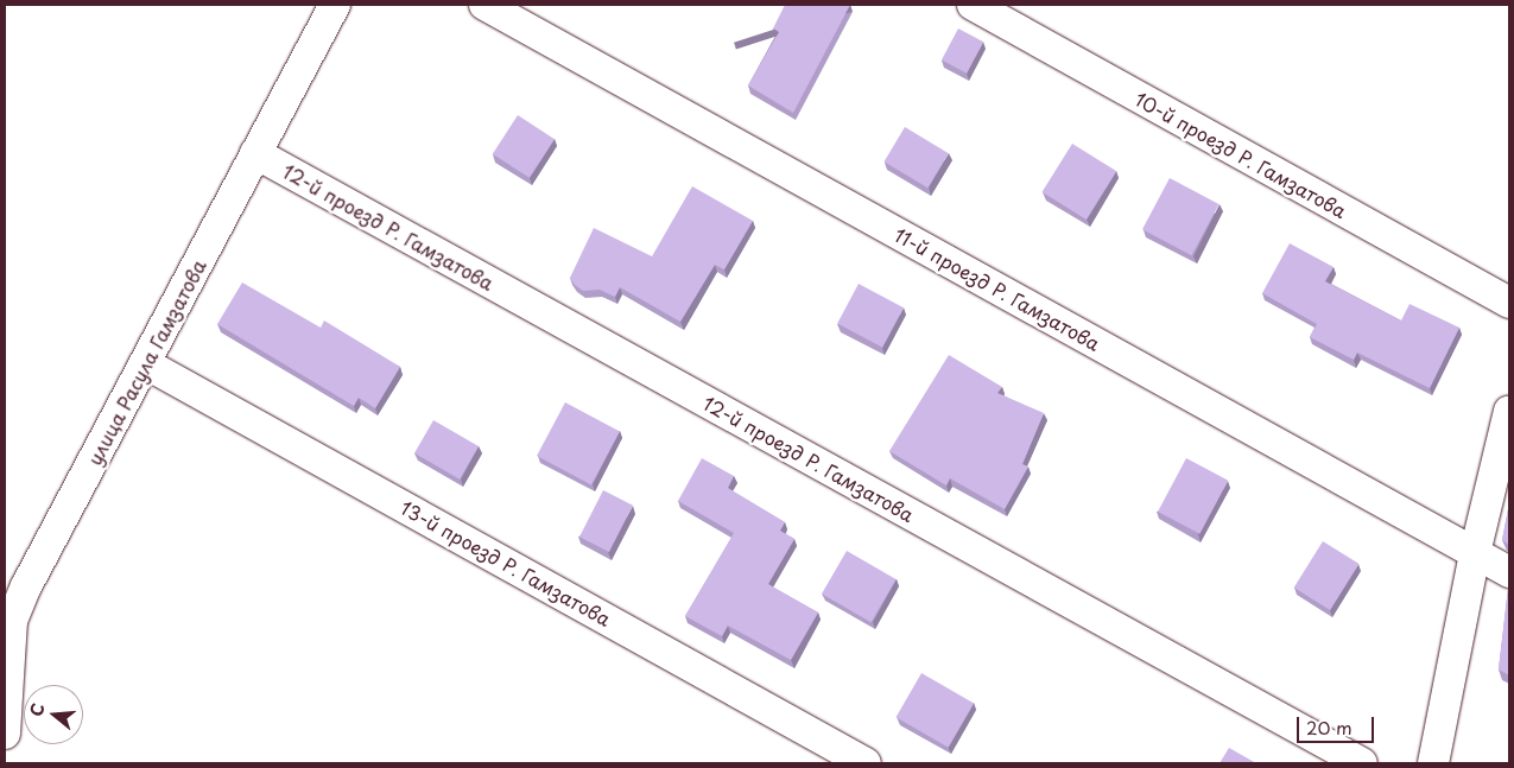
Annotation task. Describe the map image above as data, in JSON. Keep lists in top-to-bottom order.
{
  "streets": {
    "street": [
      "10-й проезд Р. Гамзатова",
      "12-й проезд Р. Гамзатова",
      "11-й проезд Р. Гамзатова",
      "улица Расула Гамзатова",
      "13-й проезд Р. Гамзатова"
    ]
  },
  "crossings": [
    ["12-й проезд Р. Гамзатова", "улица Расула Гамзатова"],
    ["улица Расула Гамзатова", "13-й проезд Р. Гамзатова"]
  ],
  "scale_bar": "20 m",
  "north": "left"
}
